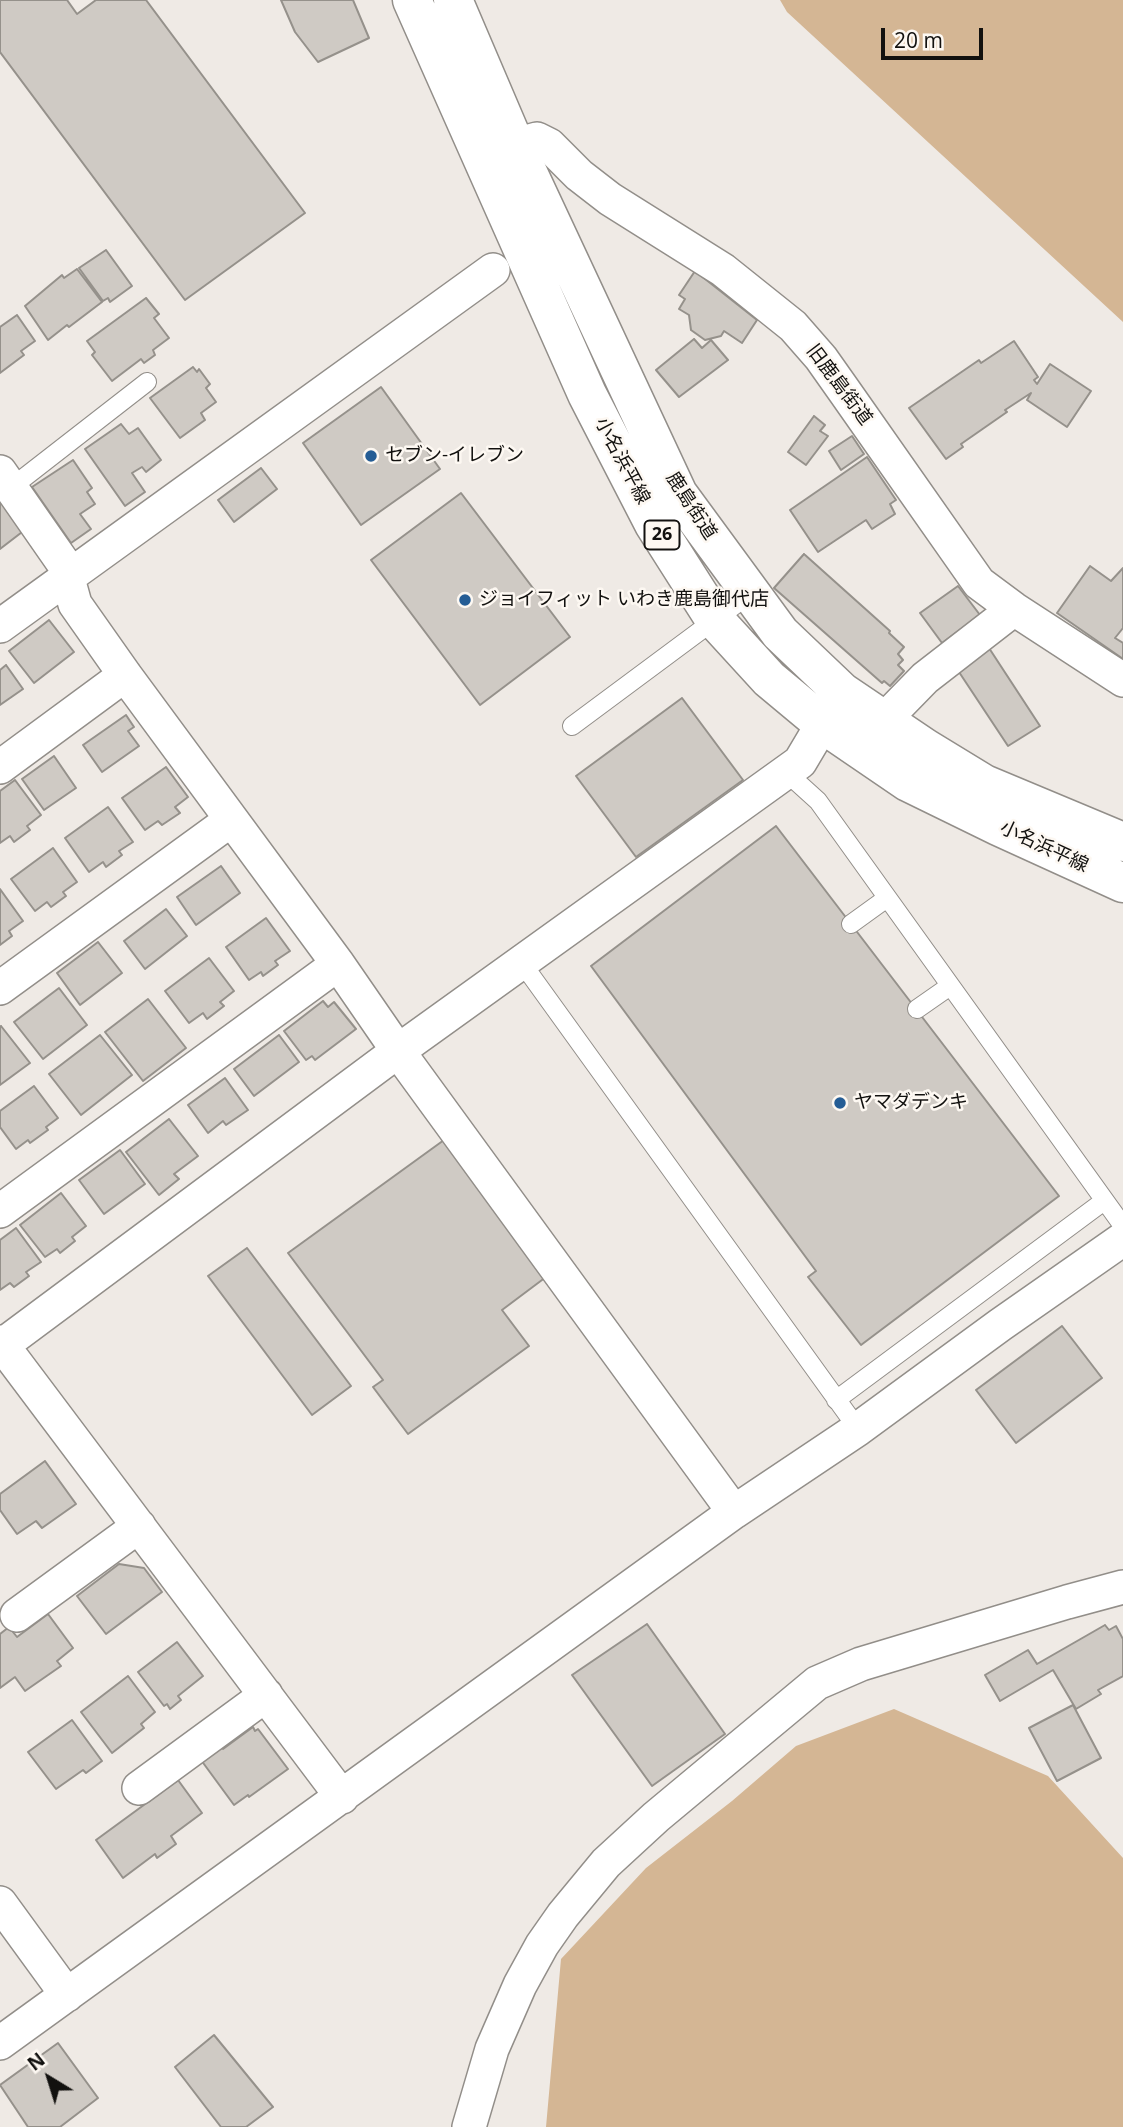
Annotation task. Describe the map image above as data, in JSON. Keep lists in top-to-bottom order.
{
  "streets": {
    "main road": ["小名浜平線", "鹿島街道", "26"],
    "street": ["旧鹿島街道"]
  },
  "crossings": [
    ["旧鹿島街道", "鹿島街道"]
  ],
  "places": ["セブン-イレブン", "ジョイフィット いわき鹿島御代店", "ヤマダデンキ"],
  "scale_bar": "20 m",
  "north": "top left"
}
